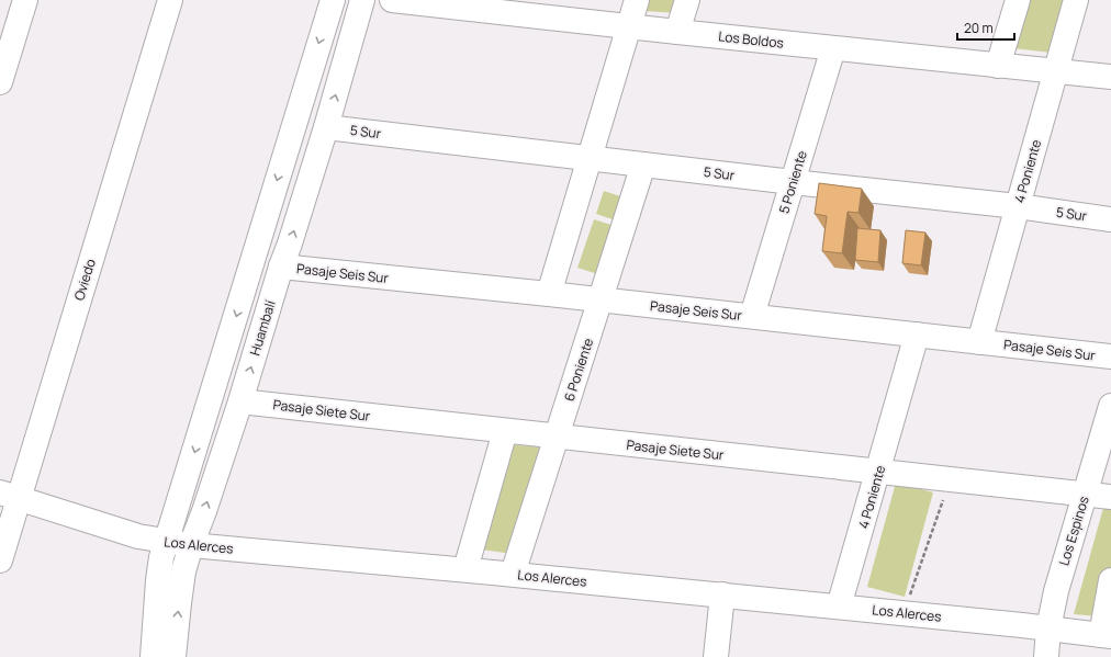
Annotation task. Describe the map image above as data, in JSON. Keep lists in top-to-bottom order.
{
  "streets": {
    "street": [
      "Los Boldos",
      "5 Sur",
      "4 Poniente",
      "5 Poniente",
      "Pasaje Seis Sur",
      "Oviedo",
      "Huambalí",
      "6 Poniente",
      "Pasaje Siete Sur",
      "Los Espinos",
      "Los Alerces"
    ]
  },
  "crossings": [
    ["Los Boldos", "4 Poniente"],
    ["Los Boldos", "5 Poniente"],
    ["5 Sur", "4 Poniente"],
    ["5 Sur", "5 Poniente"],
    ["5 Sur", "Huambalí"],
    ["5 Sur", "6 Poniente"],
    ["4 Poniente", "Pasaje Seis Sur"],
    ["4 Poniente", "Pasaje Siete Sur"],
    ["4 Poniente", "Los Alerces"],
    ["5 Poniente", "Pasaje Seis Sur"],
    ["Pasaje Seis Sur", "Huambalí"],
    ["Pasaje Seis Sur", "6 Poniente"],
    ["Oviedo", "Los Alerces"],
    ["Huambalí", "Pasaje Siete Sur"],
    ["Huambalí", "Los Alerces"],
    ["6 Poniente", "Pasaje Siete Sur"],
    ["6 Poniente", "Los Alerces"],
    ["Pasaje Siete Sur", "Los Espinos"],
    ["Los Espinos", "Los Alerces"]
  ],
  "scale_bar": "20 m"
}
